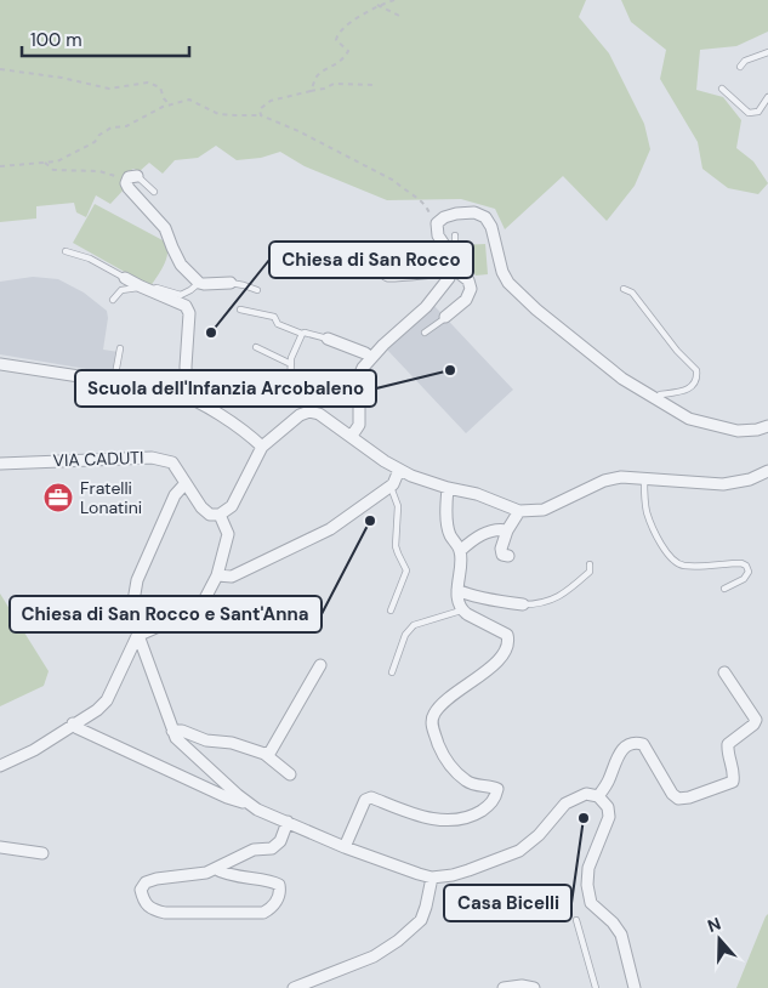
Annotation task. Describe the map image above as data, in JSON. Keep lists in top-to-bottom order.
{
  "streets": {
    "street": ["VIA CADUTI"]
  },
  "places": {
    "other": [
      "Chiesa di San Rocco",
      "Scuola dell'Infanzia Arcobaleno",
      "Chiesa di San Rocco e Sant'Anna",
      "Casa Bicelli"
    ],
    "office": ["Fratelli Lonatini"]
  },
  "scale_bar": "100 m",
  "north": "top"
}
